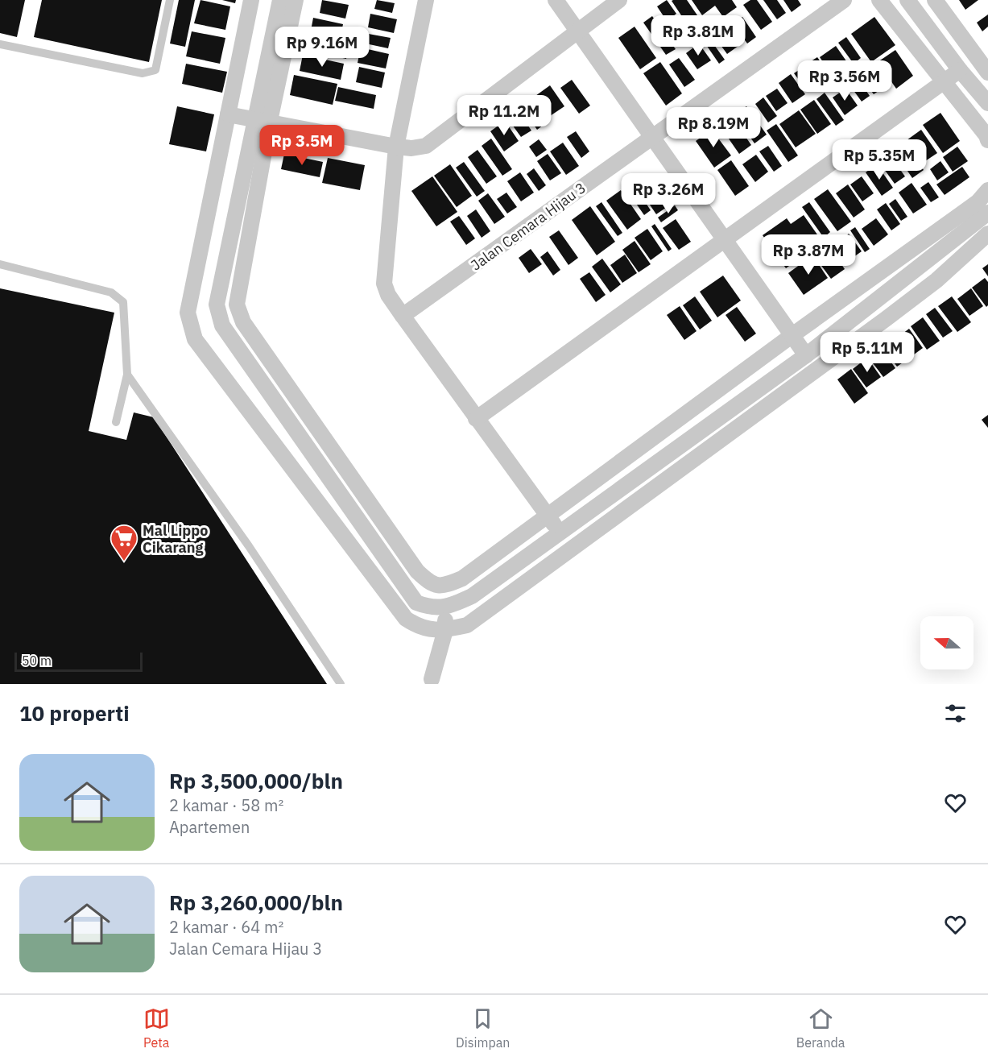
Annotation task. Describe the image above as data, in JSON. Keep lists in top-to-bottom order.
{
  "streets": {
    "street": ["Jalan Cemara Hijau 3"]
  },
  "places": {
    "supermarket": ["Mal Lippo Cikarang"]
  },
  "scale_bar": "50 m",
  "north": "left",
  "page": {
    "price": [
      "Rp 3.81M",
      "Rp 9.16M",
      "Rp 3.56M",
      "Rp 11.2M",
      "Rp 8.19M",
      "Rp 3.5M",
      "Rp 5.35M",
      "Rp 3.26M",
      "Rp 3.87M",
      "Rp 5.11M"
    ],
    "scale": "50 m",
    "heading": "10 properti",
    "list": [
      {
        "name": "Rp 3,500,000/bln",
        "note": "2 kamar · 58 m² · Apartemen"
      },
      {
        "name": "Rp 3,260,000/bln",
        "note": "2 kamar · 64 m² · Jalan Cemara Hijau 3"
      }
    ],
    "tabs": ["Peta", "Disimpan", "Beranda"]
  }
}
